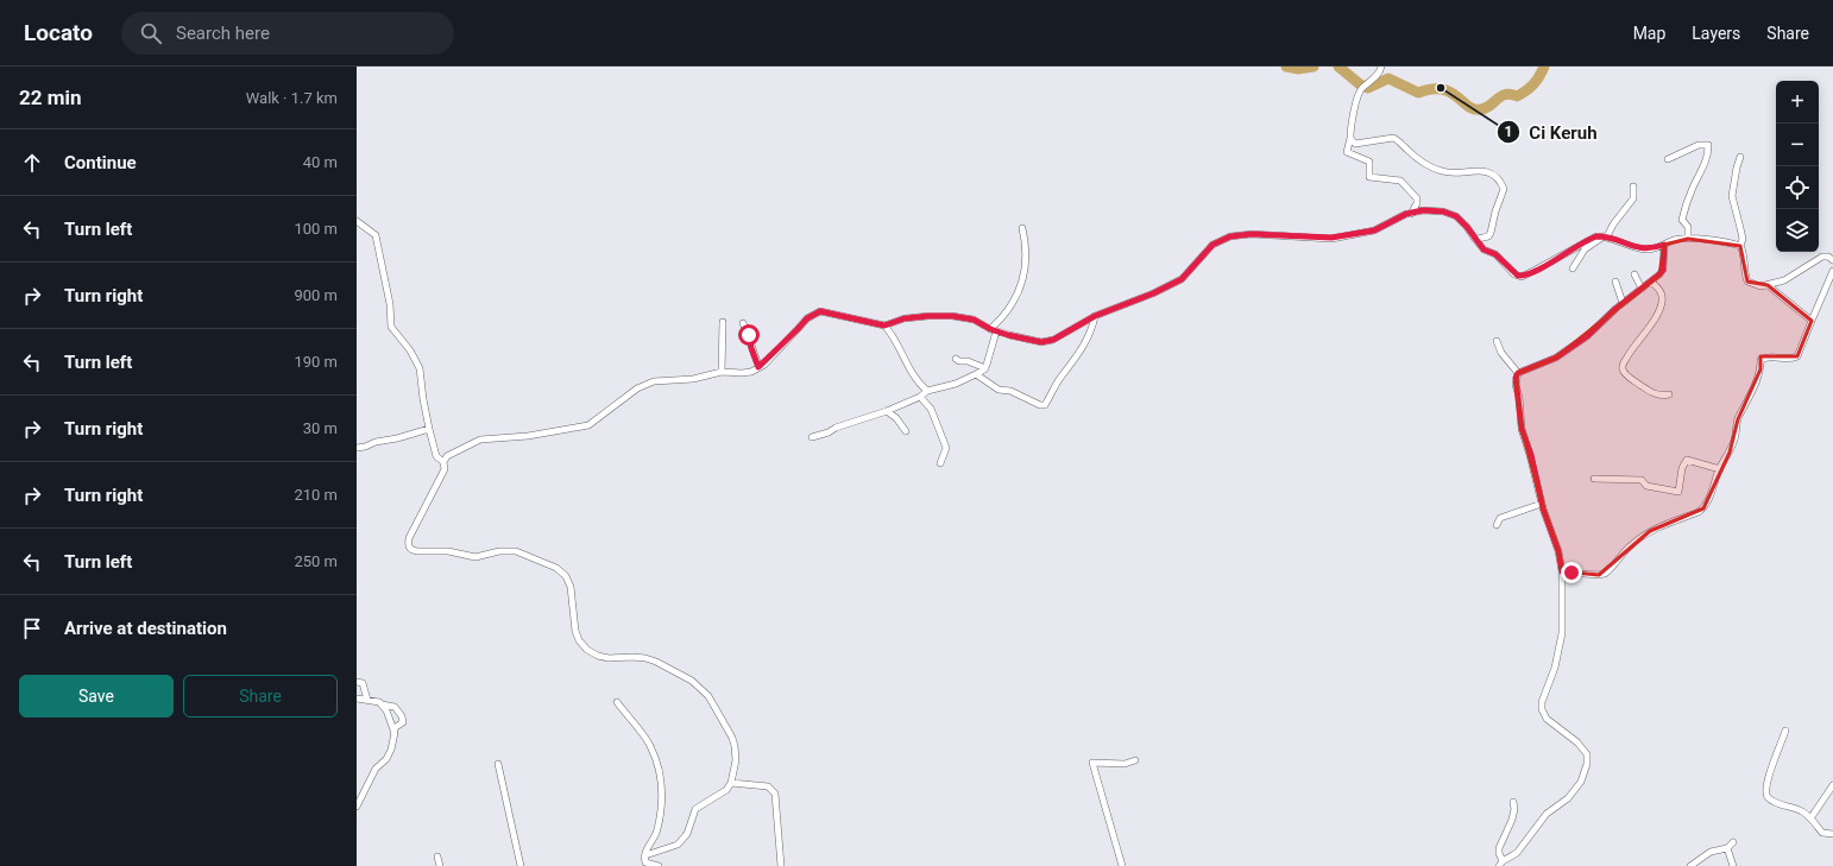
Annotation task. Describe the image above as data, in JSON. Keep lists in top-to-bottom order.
{
  "places": ["Ci Keruh"],
  "page": {
    "header": "Locato",
    "search": "Search here",
    "nav": ["Map", "Layers", "Share"],
    "heading": ["22 min", "Walk · 1.7 km"],
    "map_buttons": ["+", "−"],
    "list": [
      ["Continue", "40 m"],
      ["Turn left", "100 m"],
      ["Turn right", "900 m"],
      ["Turn left", "190 m"],
      ["Turn right", "30 m"],
      ["Turn right", "210 m"],
      ["Turn left", "250 m"],
      "Arrive at destination"
    ],
    "buttons": ["Save", "Share"]
  }
}
